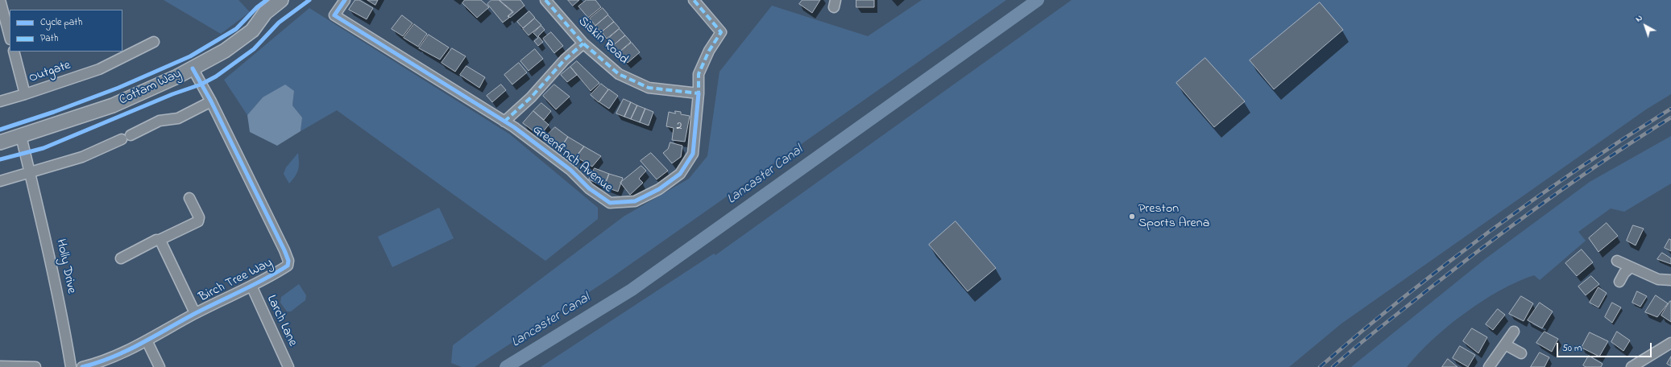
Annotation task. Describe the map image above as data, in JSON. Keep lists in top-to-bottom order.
{
  "streets": {
    "main road": ["Cottam Way"],
    "street": [
      "Siskin Road",
      "Outgate",
      "Greenfinch Avenue",
      "Holly Drive",
      "Birch Tree Way",
      "Larch Lane"
    ]
  },
  "crossings": [
    ["Siskin Road", "Greenfinch Avenue"],
    ["Cottam Way", "Holly Drive"],
    ["Cottam Way", "Birch Tree Way"],
    ["Birch Tree Way", "Larch Lane"]
  ],
  "water": ["Lancaster Canal"],
  "places": ["Preston Sports Arena"],
  "house_numbers": ["2"],
  "legend": ["Cycle path", "Path"],
  "scale_bar": "50 m",
  "north": "top left"
}
